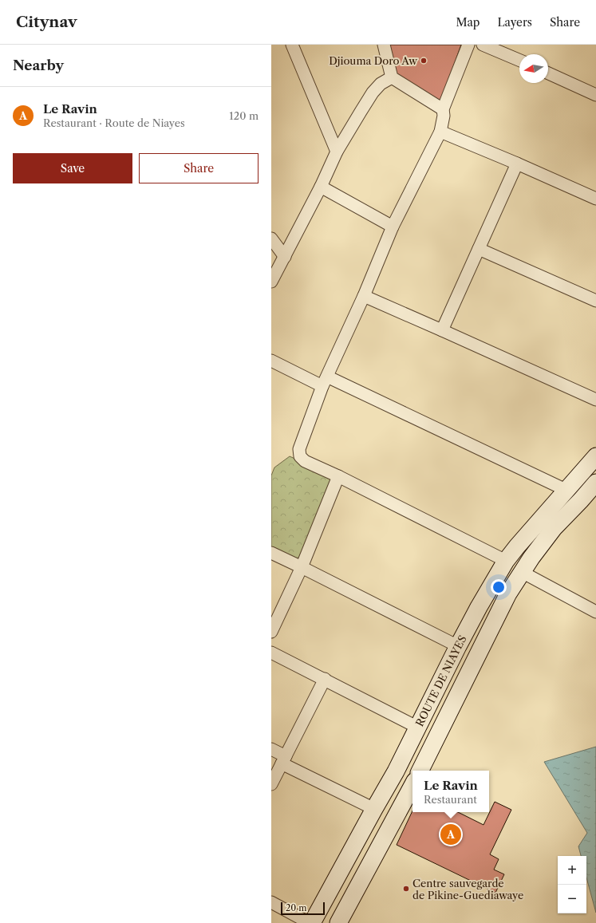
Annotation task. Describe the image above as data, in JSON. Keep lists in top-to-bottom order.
{
  "streets": {
    "main road": ["ROUTE DE NIAYES"]
  },
  "places": ["Djiouma Doro Aw", "Centre sauvegarde de Pikine-Guediawaye"],
  "scale_bar": "20 m",
  "north": "left",
  "page": {
    "header": "Citynav",
    "nav": ["Map", "Layers", "Share"],
    "heading": "Nearby",
    "list": [
      {
        "mark": "A",
        "name": "Le Ravin",
        "note": "Restaurant · Route de Niayes",
        "value": "120 m"
      }
    ],
    "buttons": ["Save", "Share"],
    "popup": ["Le Ravin", "Restaurant"],
    "pins": "A",
    "map_buttons": ["+", "−"],
    "scale": "20 m"
  }
}
